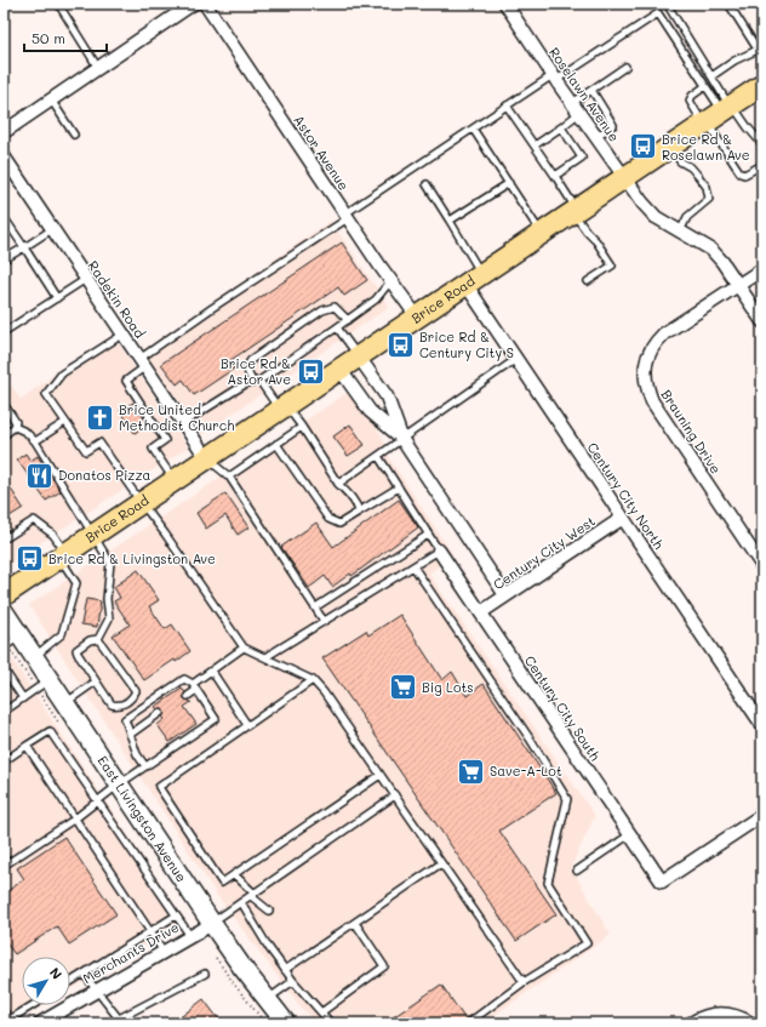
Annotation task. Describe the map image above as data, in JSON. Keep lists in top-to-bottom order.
{
  "streets": {
    "main road": ["Brice Road", "East Livingston Avenue"],
    "street": [
      "Roselawn Avenue",
      "Astor Avenue",
      "Radekin Road",
      "Brauning Drive",
      "Century City North",
      "Century City West",
      "Century City South",
      "Merchants Drive"
    ]
  },
  "crossings": [
    ["Roselawn Avenue", "Brice Road"],
    ["Roselawn Avenue", "Brauning Drive"],
    ["Astor Avenue", "Brice Road"],
    ["Brice Road", "Radekin Road"],
    ["Brice Road", "Century City North"],
    ["Century City North", "Century City West"],
    ["Century City West", "Century City South"],
    ["East Livingston Avenue", "Merchants Drive"]
  ],
  "places": {
    "bus stop": [
      "Brice Rd & Roselawn Ave",
      "Brice Rd & Century City S",
      "Brice Rd & Astor Ave",
      "Brice Rd & Livingston Ave"
    ],
    "church": ["Brice United Methodist Church"],
    "restaurant": ["Donatos Pizza"],
    "supermarket": ["Big Lots", "Save-A-Lot"]
  },
  "scale_bar": "50 m",
  "north": "top right"
}
